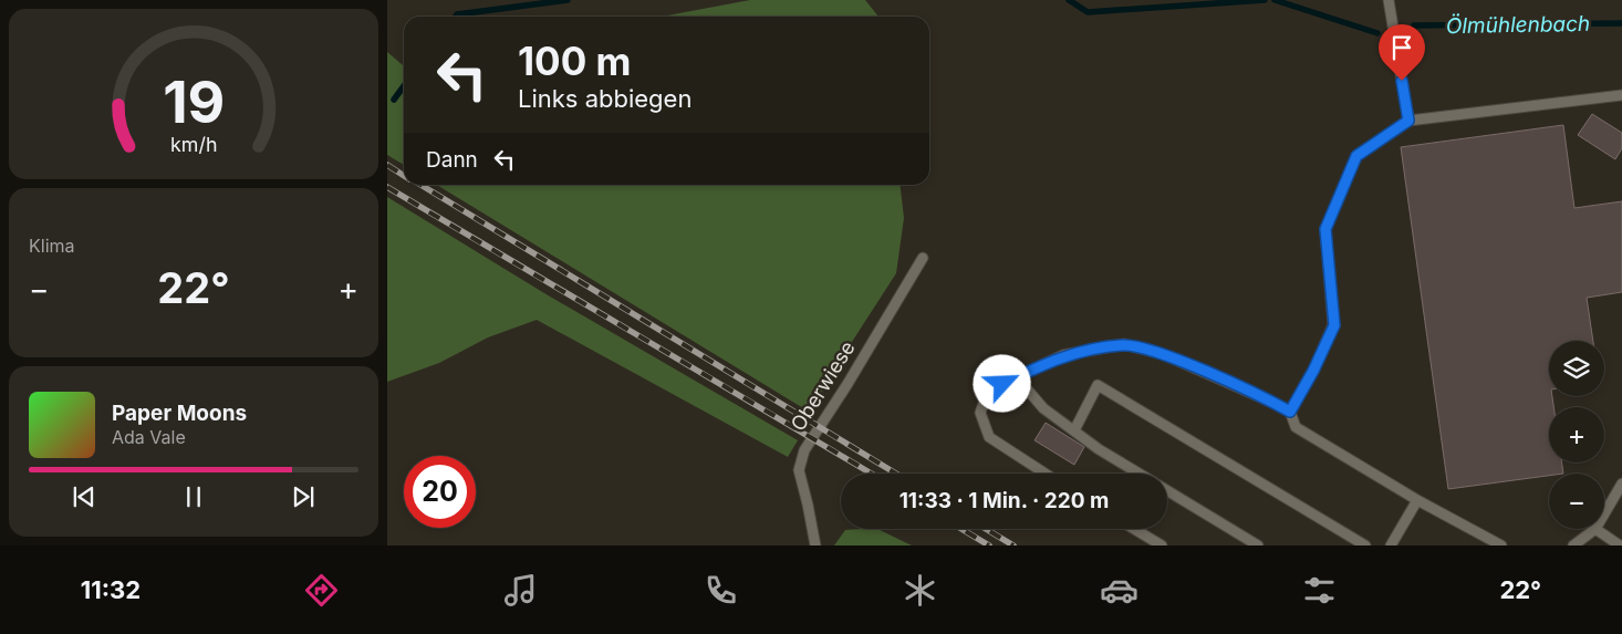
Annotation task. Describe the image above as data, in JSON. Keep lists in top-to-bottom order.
{
  "streets": {
    "lane": ["Oberwiese"]
  },
  "water": ["Ölmühlenbach"],
  "page": {
    "turn": ["100 m", "Links abbiegen"],
    "then": "Dann",
    "tile": "Klima",
    "heat": ["−", "22°", "+"],
    "map_buttons": ["+", "−"],
    "song": ["Paper Moons", "Ada Vale"],
    "limit": "20",
    "trip": "11:33 · 1 Min. · 220 m",
    "tabs": ["11:32", "22°"],
    "gauge": ["19", "km/h"]
  }
}
